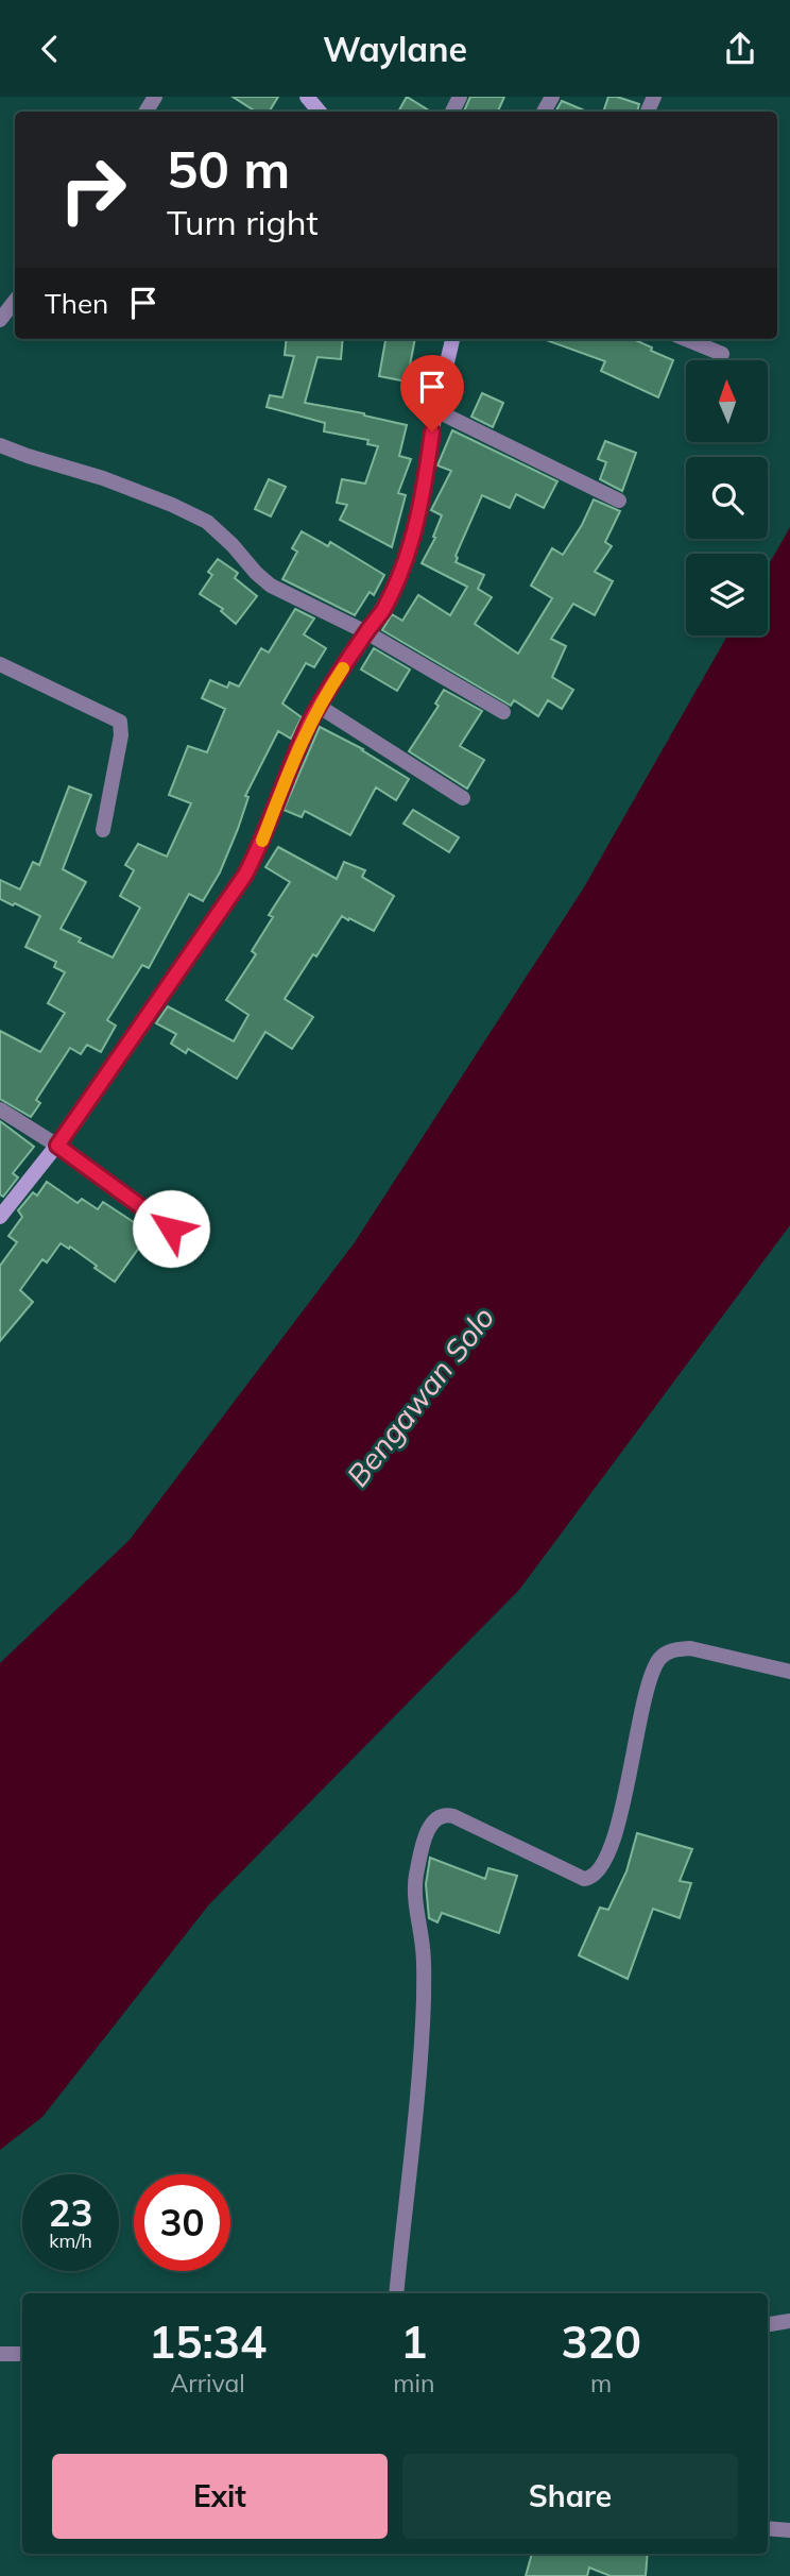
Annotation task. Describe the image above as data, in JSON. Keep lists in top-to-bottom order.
{
  "water": ["Bengawan Solo"],
  "north": "top",
  "page": {
    "header": "Waylane",
    "turn": ["50 m", "Turn right"],
    "then": "Then",
    "speed": "23 km/h",
    "limit": "30",
    "eta": [
      "15:34",
      "Arrival",
      "1",
      "min",
      "320",
      "m"
    ],
    "buttons": ["Exit", "Share"]
  }
}
